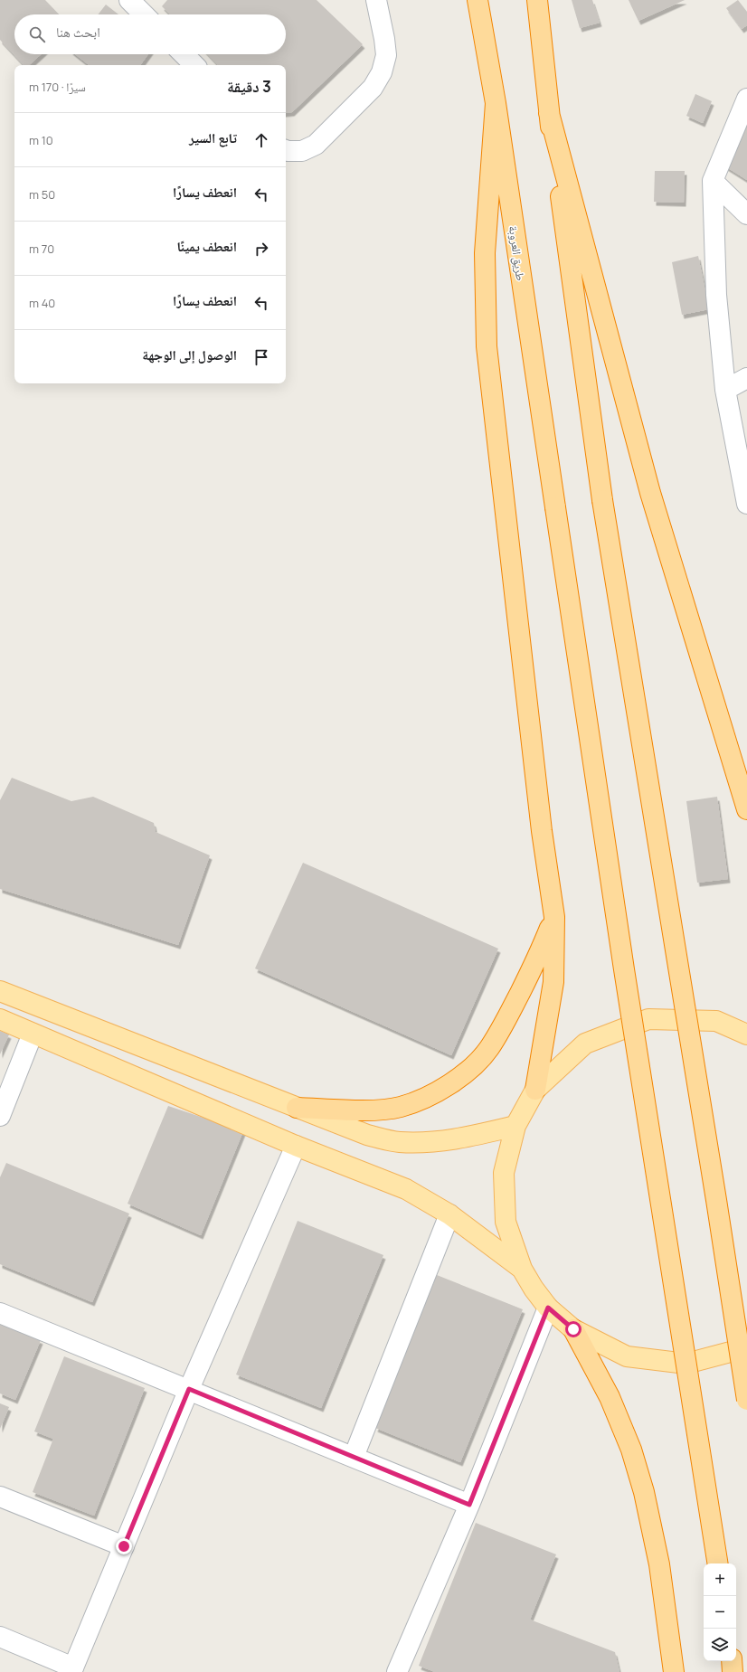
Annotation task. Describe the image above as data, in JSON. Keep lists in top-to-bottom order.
{
  "streets": {
    "highway": ["طريق العروبة"]
  },
  "page": {
    "search": "ابحث هنا",
    "heading": ["3 دقيقة", "سيرًا · 170 m"],
    "list": [
      ["تابع السير", "10 m"],
      ["انعطف يسارًا", "50 m"],
      ["انعطف يمينًا", "70 m"],
      ["انعطف يسارًا", "40 m"],
      "الوصول إلى الوجهة"
    ],
    "map_buttons": ["+", "−"]
  }
}
